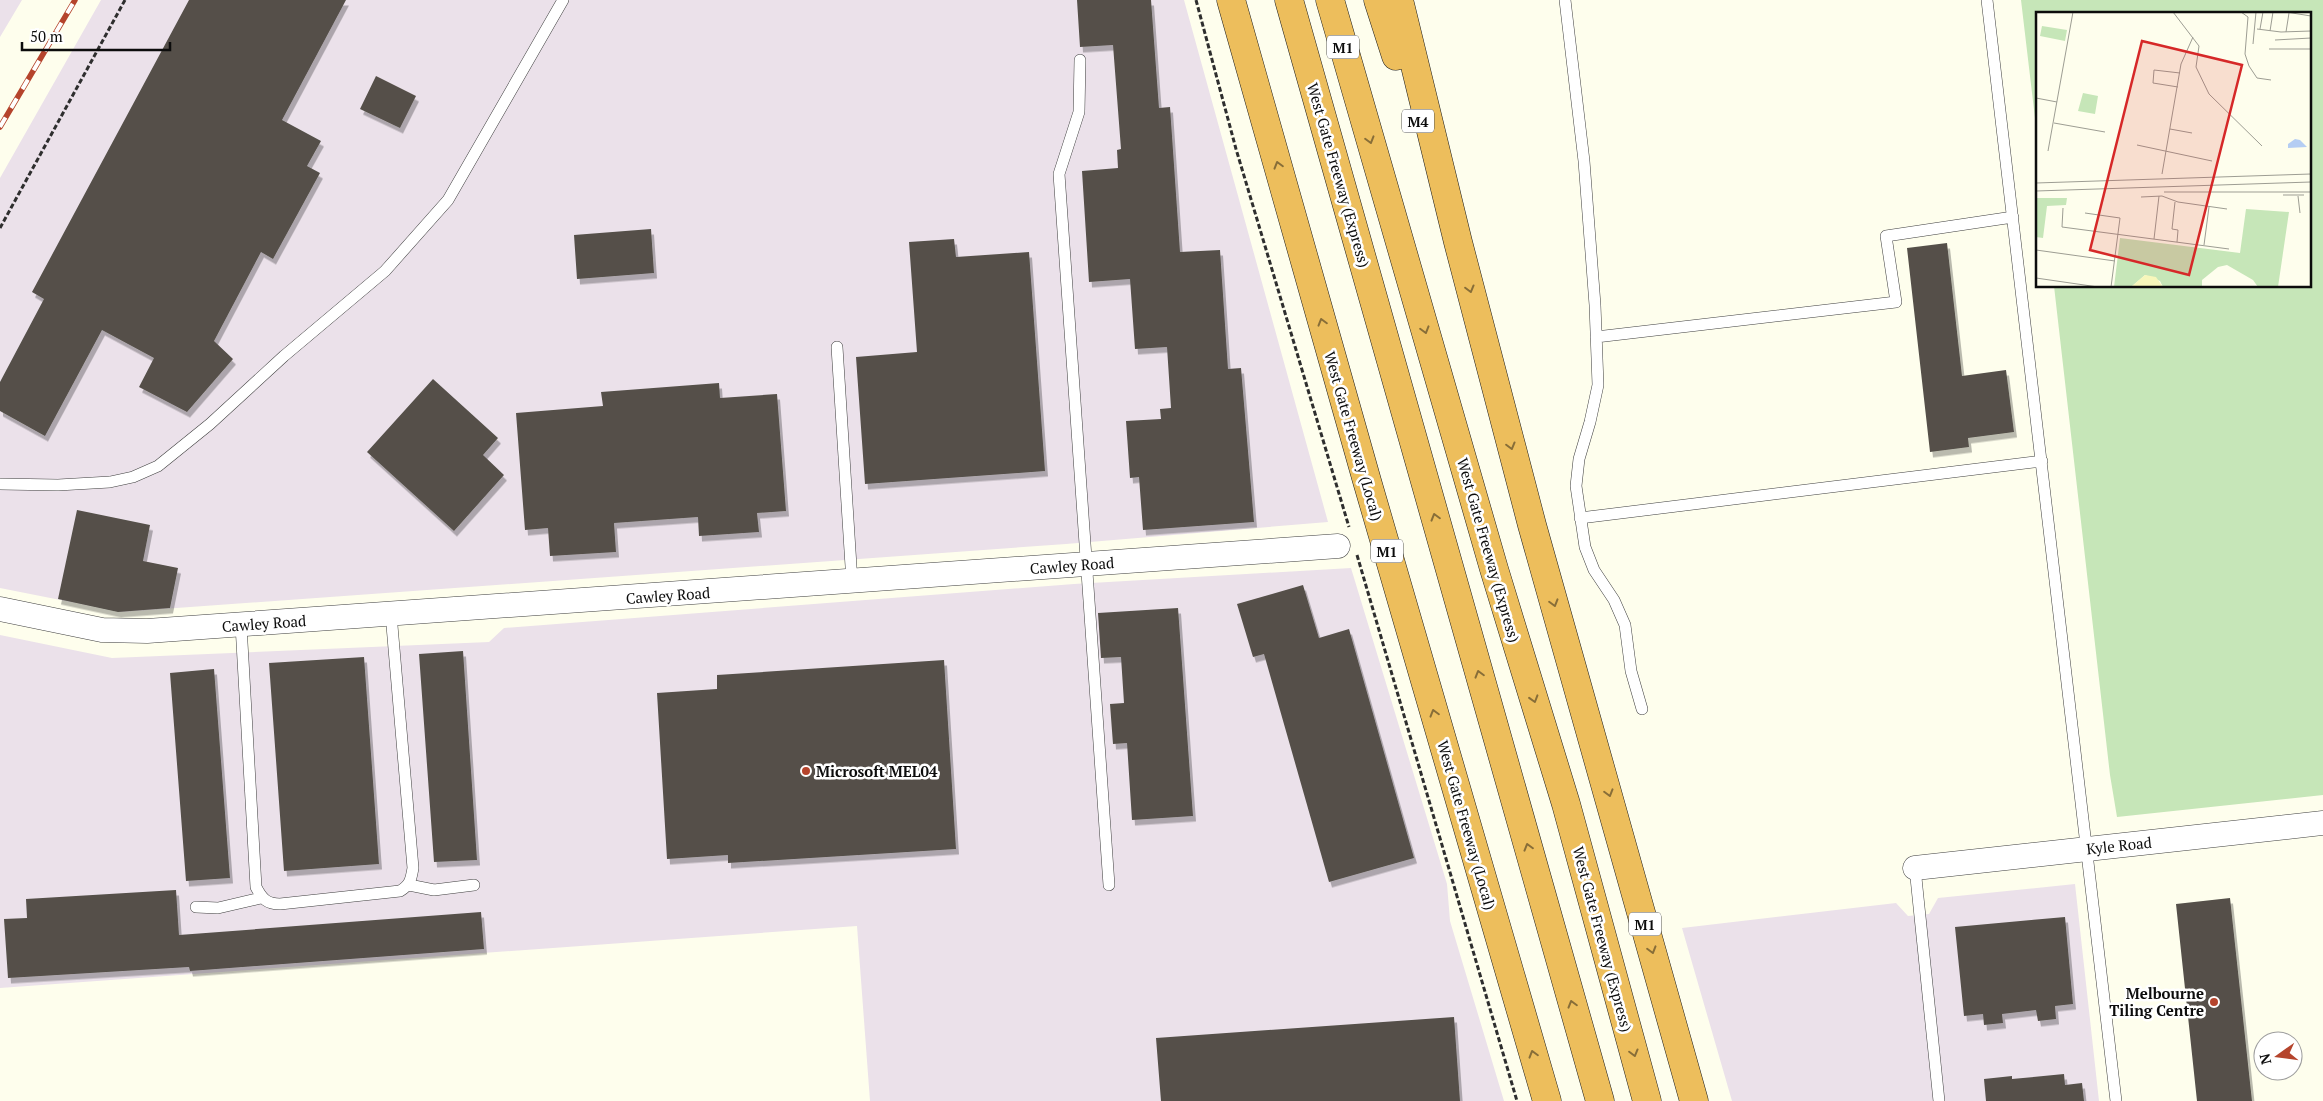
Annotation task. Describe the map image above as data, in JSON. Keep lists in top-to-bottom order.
{
  "streets": {
    "highway": [
      "M1",
      "M4",
      "West Gate Freeway (Express)",
      "West Gate Freeway (Local)"
    ],
    "street": ["Cawley Road", "Kyle Road"]
  },
  "crossings": [
    ["M1", "M4"]
  ],
  "places": ["Microsoft MEL04", "Melbourne Tiling Centre"],
  "scale_bar": "50 m",
  "north": "left"
}
